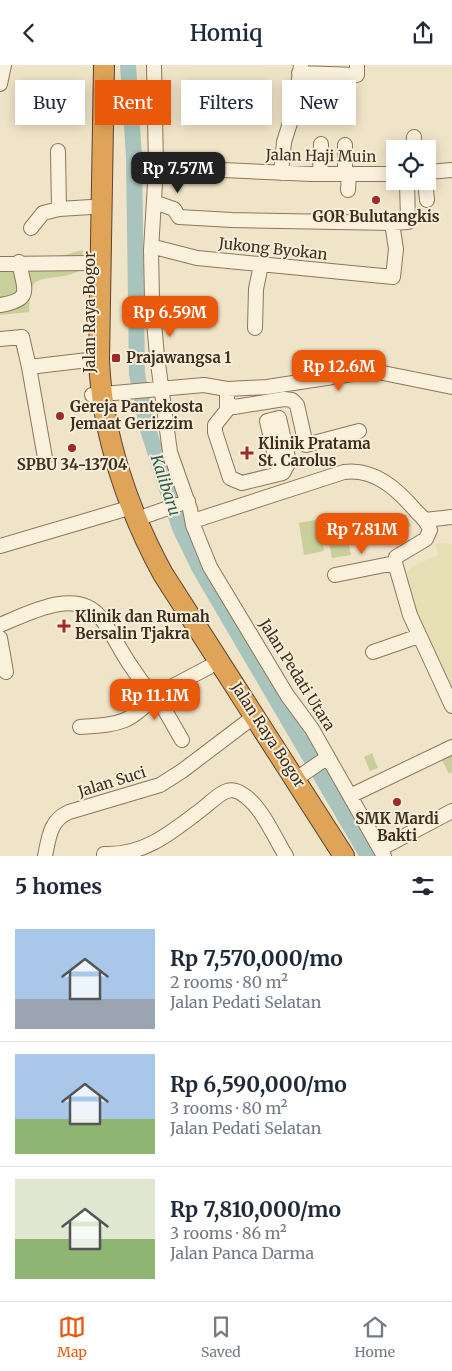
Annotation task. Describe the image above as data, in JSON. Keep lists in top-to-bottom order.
{
  "streets": {
    "highway": ["Jalan Raya Bogor"],
    "street": [
      "Jalan Haji Muin",
      "Jukong Byokan",
      "Jalan Pedati Utara",
      "Jalan Suci"
    ]
  },
  "crossings": [
    ["Jalan Haji Muin", "Jalan Pedati Utara"],
    ["Jukong Byokan", "Jalan Pedati Utara"],
    ["Jalan Raya Bogor", "Jalan Pedati Utara"],
    ["Jalan Raya Bogor", "Jalan Suci"]
  ],
  "water": ["Kalibaru"],
  "places": {
    "other": [
      "GOR Bulutangkis",
      "Gereja Pantekosta Jemaat Gerizzim",
      "SPBU 34-13704",
      "SMK Mardi Bakti"
    ],
    "transit": ["Prajawangsa 1"],
    "health": ["Klinik Pratama St. Carolus", "Klinik dan Rumah Bersalin Tjakra"]
  },
  "page": {
    "header": "Homiq",
    "chip": [
      "Buy",
      "Rent",
      "Filters",
      "New"
    ],
    "price": [
      "Rp 7.57M",
      "Rp 6.59M",
      "Rp 12.6M",
      "Rp 7.81M",
      "Rp 11.1M"
    ],
    "heading": "5 homes",
    "list": [
      {
        "name": "Rp 7,570,000/mo",
        "note": "2 rooms · 80 m² · Jalan Pedati Selatan"
      },
      {
        "name": "Rp 6,590,000/mo",
        "note": "3 rooms · 80 m² · Jalan Pedati Selatan"
      },
      {
        "name": "Rp 7,810,000/mo",
        "note": "3 rooms · 86 m² · Jalan Panca Darma"
      }
    ],
    "tabs": ["Map", "Saved", "Home"]
  }
}
